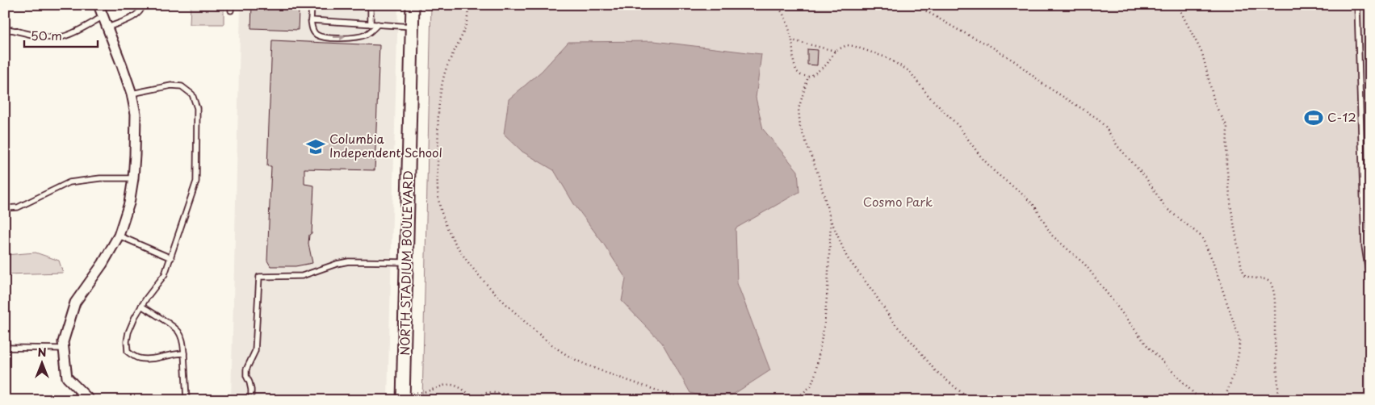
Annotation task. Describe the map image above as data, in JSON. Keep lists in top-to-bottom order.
{
  "streets": {
    "main road": ["NORTH STADIUM BOULEVARD"]
  },
  "parks": ["Cosmo Park"],
  "places": {
    "sports": ["C-12"],
    "school or university": ["Columbia Independent School"]
  },
  "scale_bar": "50 m",
  "north": "top"
}
